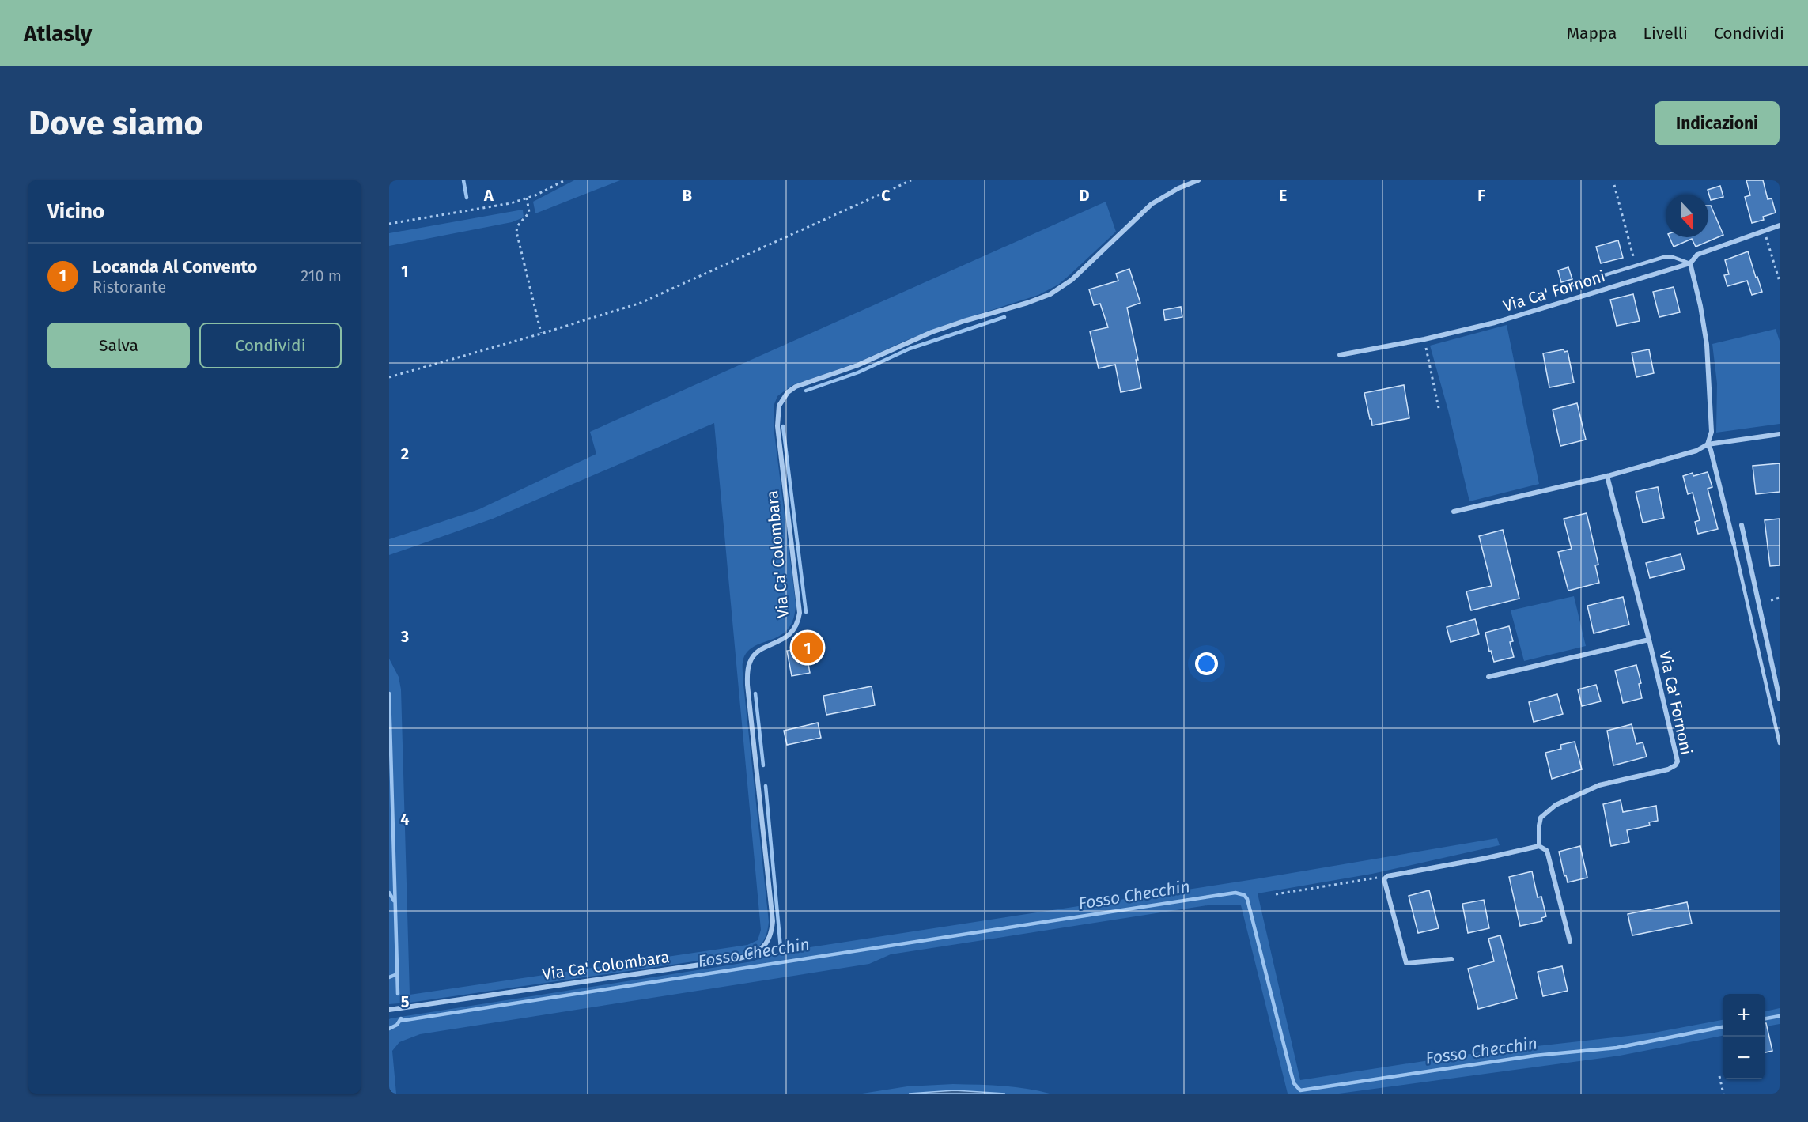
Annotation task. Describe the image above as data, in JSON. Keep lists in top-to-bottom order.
{
  "streets": {
    "street": ["Via Ca' Fornoni", "Via Ca' Colombara"]
  },
  "water": ["Fosso Checchin"],
  "north": "bottom",
  "page": {
    "header": "Atlasly",
    "nav": ["Mappa", "Livelli", "Condividi"],
    "buttons": [
      "Indicazioni",
      ["Salva", "Condividi"]
    ],
    "title": "Dove siamo",
    "heading": "Vicino",
    "list": [
      {
        "mark": "1",
        "name": "Locanda Al Convento",
        "note": "Ristorante",
        "value": "210 m"
      }
    ],
    "pins": "1",
    "map_buttons": ["+", "−"]
  },
  "grid": {
    "columns": [
      "A",
      "B",
      "C",
      "D",
      "E",
      "F"
    ],
    "rows": [
      "1",
      "2",
      "3",
      "4",
      "5"
    ]
  }
}
